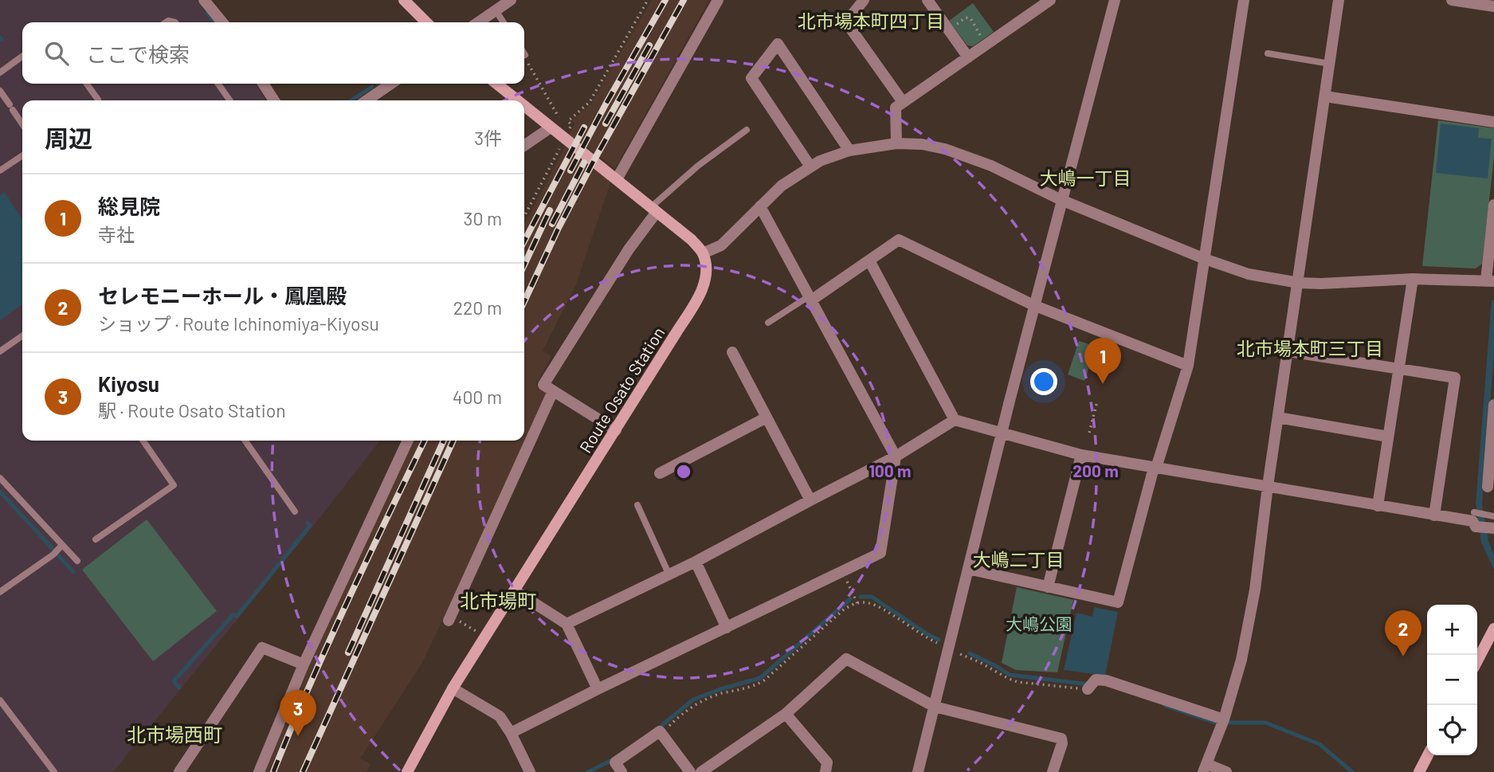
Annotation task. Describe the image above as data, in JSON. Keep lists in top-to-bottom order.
{
  "streets": {
    "main road": ["Route Osato Station"]
  },
  "districts": [
    "北市場本町四丁目",
    "大嶋一丁目",
    "北市場本町三丁目",
    "大嶋二丁目",
    "北市場町",
    "北市場西町"
  ],
  "parks": ["大嶋公園"],
  "page": {
    "search": "ここで検索",
    "heading": ["周辺", "3件"],
    "list": [
      {
        "mark": "1",
        "name": "総見院",
        "note": "寺社",
        "value": "30 m"
      },
      {
        "mark": "2",
        "name": "セレモニーホール・鳳凰殿",
        "note": "ショップ · Route Ichinomiya-Kiyosu",
        "value": "220 m"
      },
      {
        "mark": "3",
        "name": "Kiyosu",
        "note": "駅 · Route Osato Station",
        "value": "400 m"
      }
    ],
    "pins": ["1", "2", "3"],
    "map_buttons": ["+", "−"]
  },
  "rings": ["100 m", "200 m"]
}
